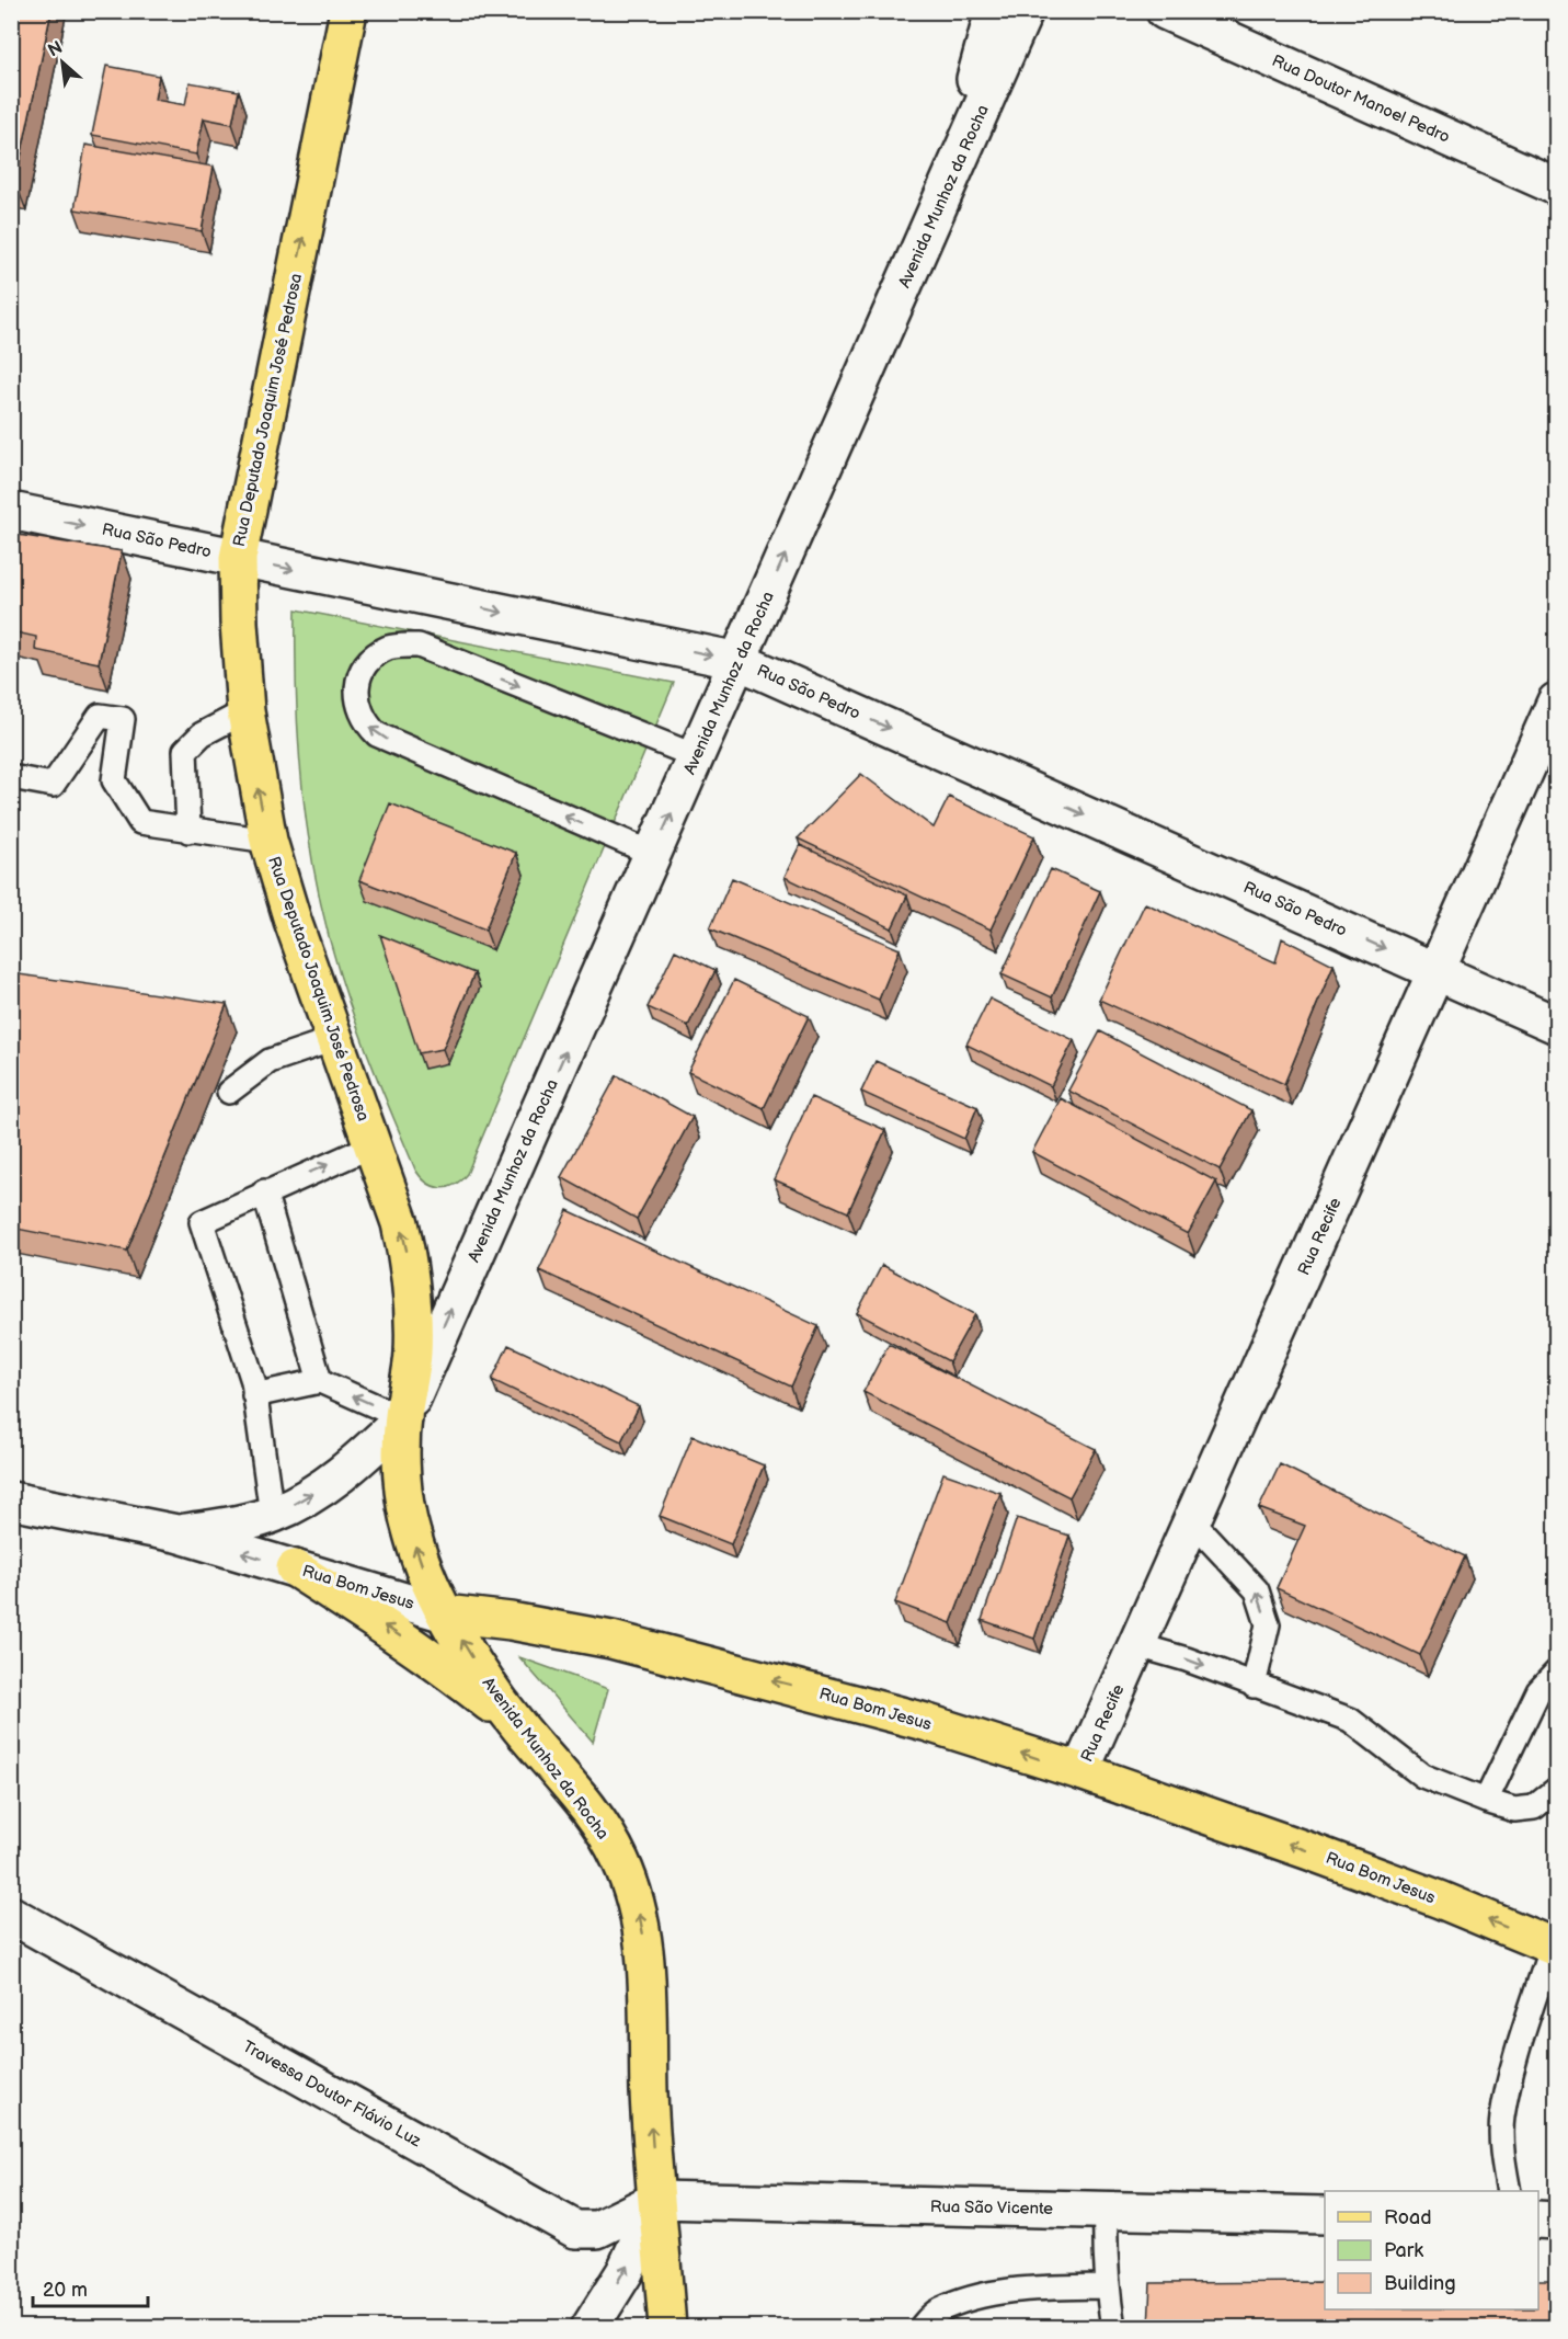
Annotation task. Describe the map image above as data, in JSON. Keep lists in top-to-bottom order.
{
  "streets": {
    "main road": ["Avenida Munhoz da Rocha", "Rua Deputado Joaquim José Pedrosa", "Rua Bom Jesus"],
    "street": [
      "Rua Doutor Manoel Pedro",
      "Rua São Pedro",
      "Rua Recife",
      "Travessa Doutor Flávio Luz",
      "Rua São Vicente"
    ]
  },
  "crossings": [
    ["Avenida Munhoz da Rocha", "Rua Deputado Joaquim José Pedrosa"],
    ["Avenida Munhoz da Rocha", "Rua São Pedro"],
    ["Avenida Munhoz da Rocha", "Rua Bom Jesus"],
    ["Avenida Munhoz da Rocha", "Travessa Doutor Flávio Luz"],
    ["Avenida Munhoz da Rocha", "Rua São Vicente"],
    ["Rua Deputado Joaquim José Pedrosa", "Rua São Pedro"],
    ["Rua Deputado Joaquim José Pedrosa", "Rua Bom Jesus"],
    ["Rua São Pedro", "Rua Recife"],
    ["Rua Recife", "Rua Bom Jesus"],
    ["Travessa Doutor Flávio Luz", "Rua São Vicente"]
  ],
  "one_way": [
    "Avenida Munhoz da Rocha",
    "Rua Deputado Joaquim José Pedrosa",
    "Rua São Pedro",
    "Rua Bom Jesus"
  ],
  "legend": ["Road", "Park", "Building"],
  "scale_bar": "20 m",
  "north": "top left"
}
